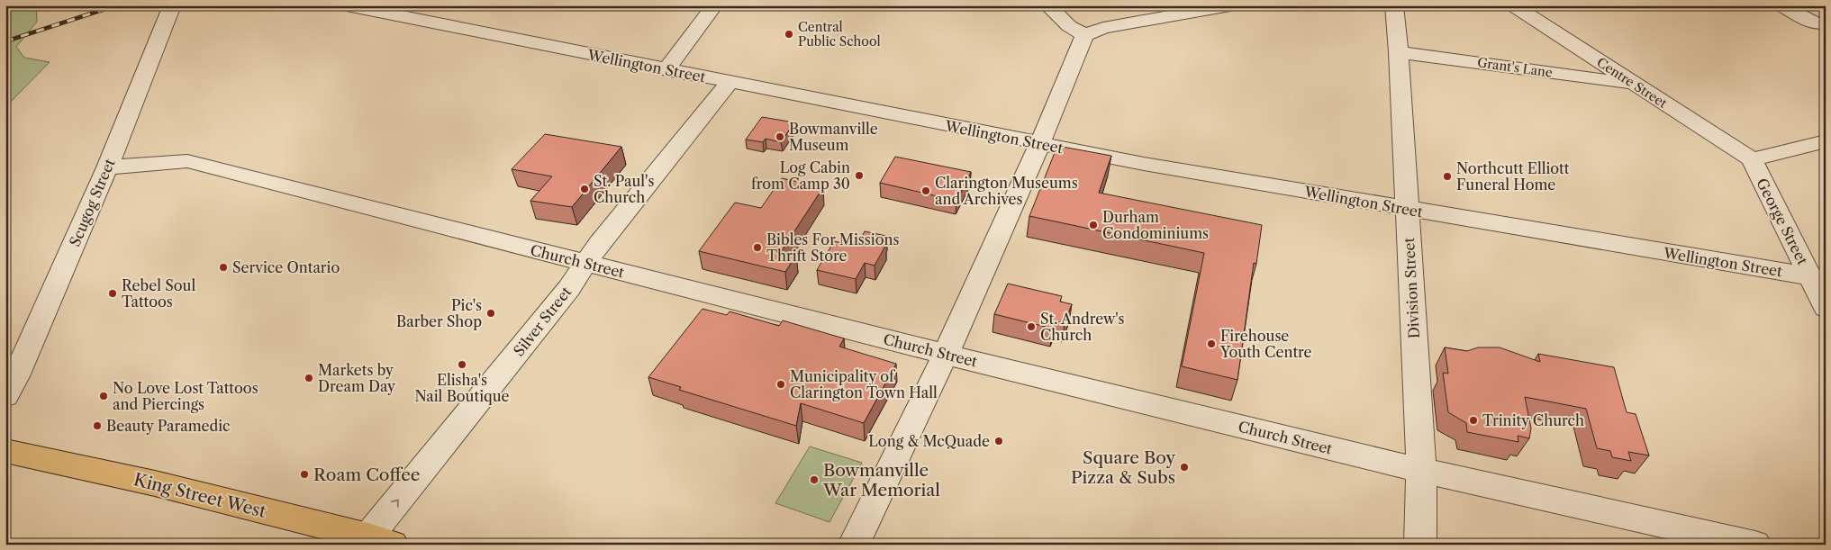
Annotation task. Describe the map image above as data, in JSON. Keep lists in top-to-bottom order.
{
  "streets": {
    "main road": ["King Street West"],
    "street": [
      "Wellington Street",
      "Grant's Lane",
      "Centre Street",
      "Scugog Street",
      "George Street",
      "Church Street",
      "Division Street",
      "Silver Street"
    ]
  },
  "crossings": [
    ["Wellington Street", "George Street"],
    ["Wellington Street", "Division Street"],
    ["Wellington Street", "Silver Street"],
    ["Grant's Lane", "Centre Street"],
    ["Grant's Lane", "Division Street"],
    ["Centre Street", "George Street"],
    ["Scugog Street", "Church Street"],
    ["Church Street", "Division Street"],
    ["Church Street", "Silver Street"],
    ["Silver Street", "King Street West"]
  ],
  "one_way": ["Silver Street"],
  "places": [
    "Central Public School",
    "Bowmanville Museum",
    "Log Cabin from Camp 30",
    "Northcutt Elliott Funeral Home",
    "St. Paul's Church",
    "Clarington Museums and Archives",
    "Durham Condominiums",
    "Bibles For Missions Thrift Store",
    "Service Ontario",
    "Rebel Soul Tattoos",
    "Pic's Barber Shop",
    "St. Andrew's Church",
    "Firehouse Youth Centre",
    "Elisha's Nail Boutique",
    "Markets by Dream Day",
    "Municipality of Clarington Town Hall",
    "No Love Lost Tattoos and Piercings",
    "Trinity Church",
    "Beauty Paramedic",
    "Long & McQuade",
    "Square Boy Pizza & Subs",
    "Roam Coffee",
    "Bowmanville War Memorial"
  ]
}
